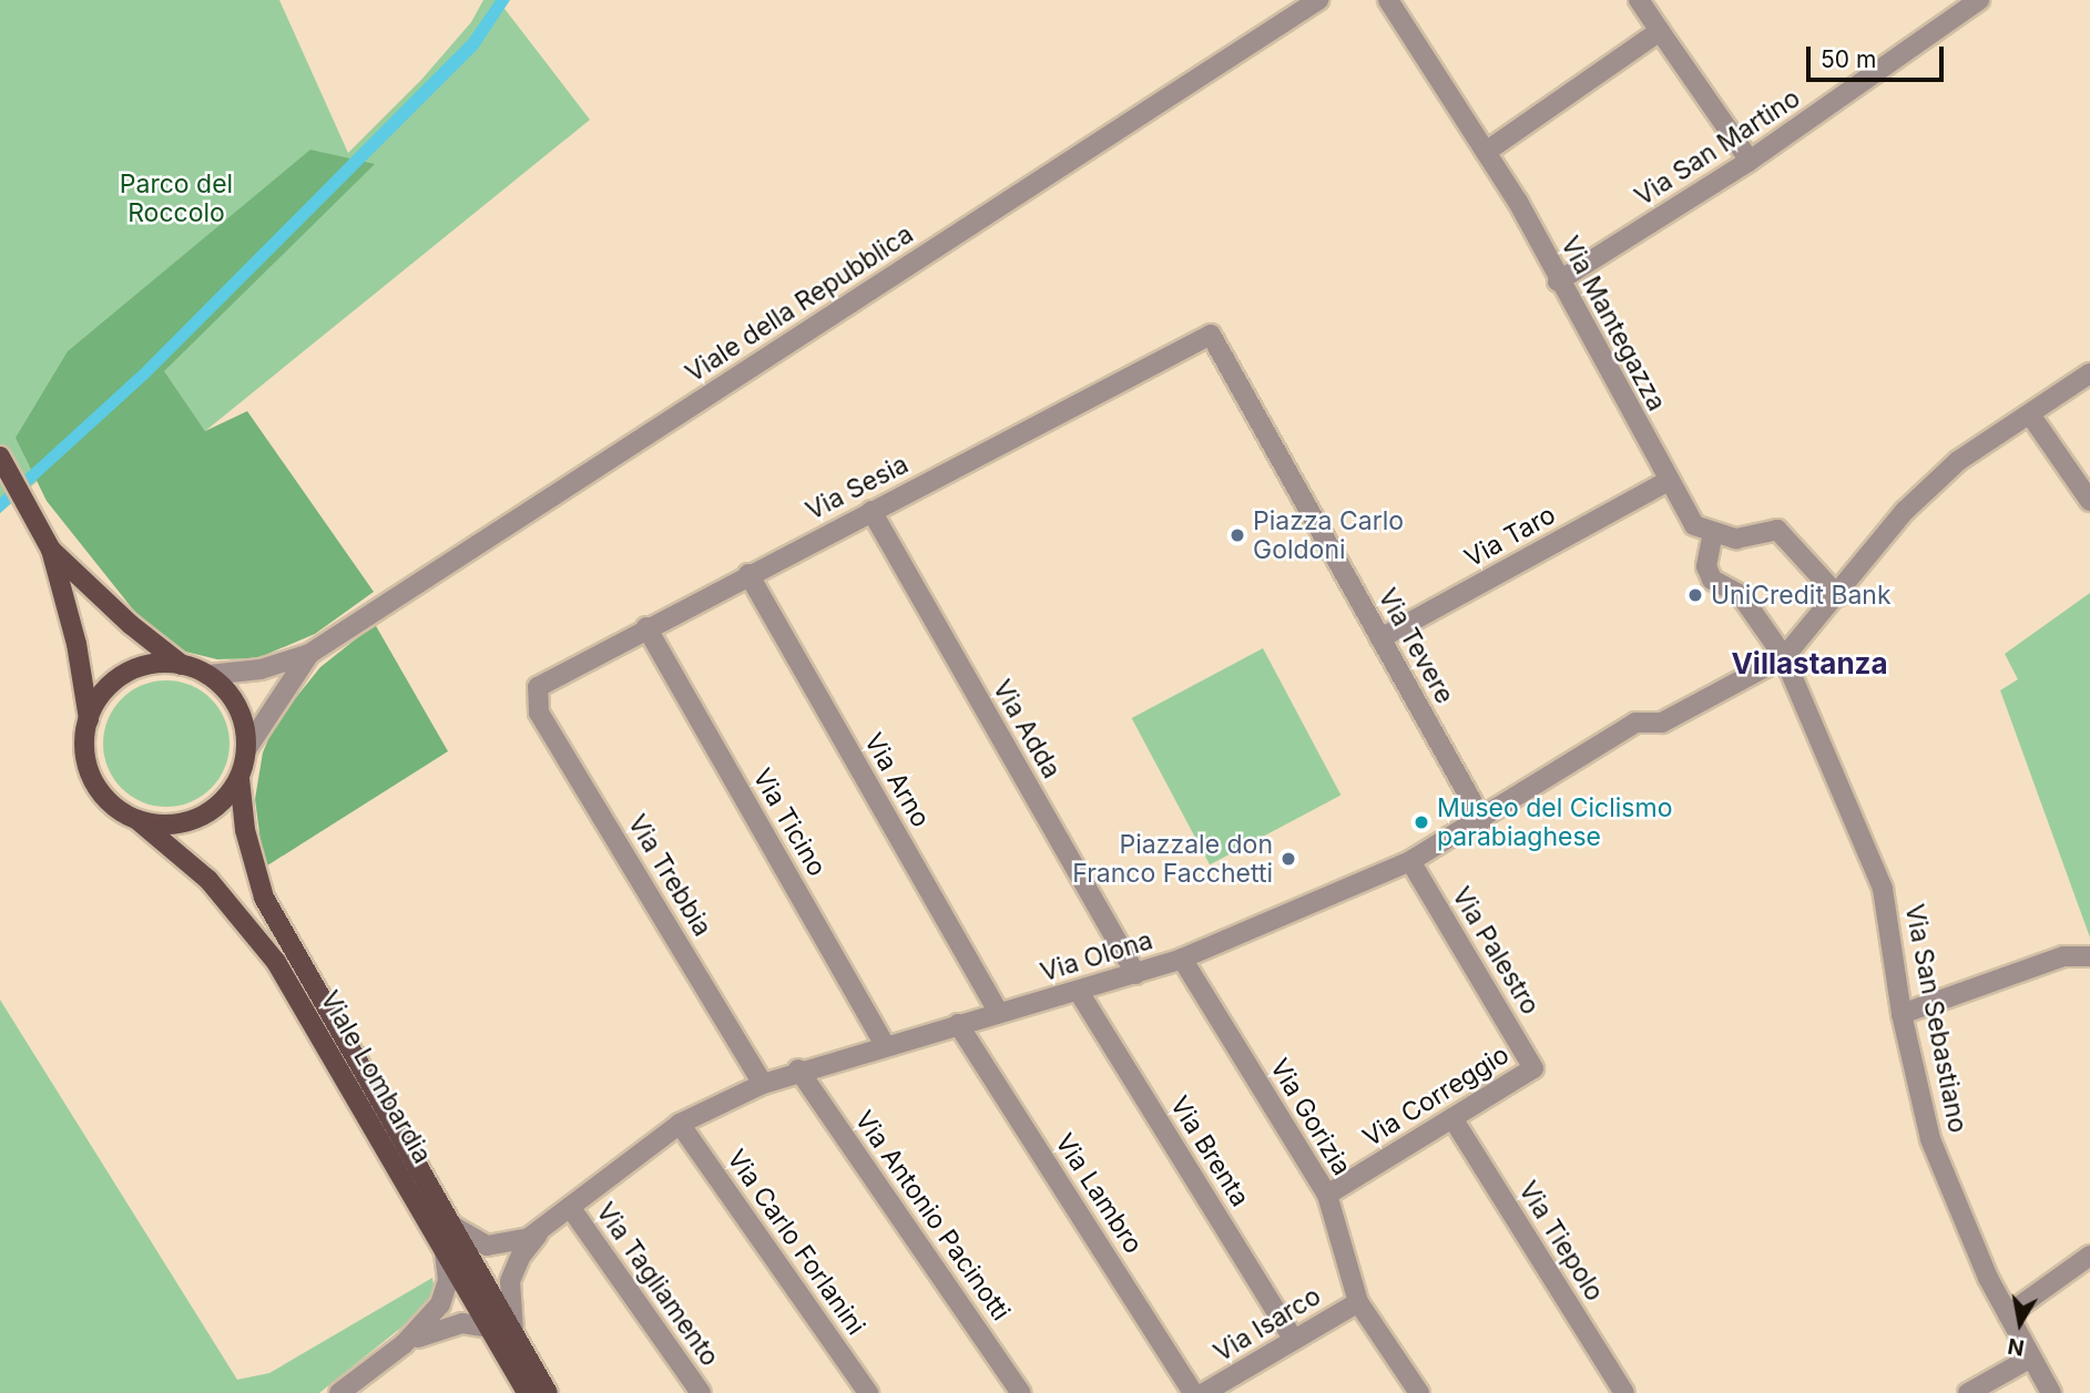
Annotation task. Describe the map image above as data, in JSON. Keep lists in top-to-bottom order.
{
  "streets": {
    "main road": ["Viale Lombardia"],
    "street": [
      "Via San Martino",
      "Viale della Repubblica",
      "Via Mantegazza",
      "Via Sesia",
      "Via Taro",
      "Via Tevere",
      "Via Adda",
      "Via Arno",
      "Via Ticino",
      "Via Trebbia",
      "Via Palestro",
      "Via Olona",
      "Via San Sebastiano",
      "Via Correggio",
      "Via Gorizia",
      "Via Brenta",
      "Via Lambro",
      "Via Antonio Pacinotti",
      "Via Tiepolo",
      "Via Carlo Forlanini",
      "Via Tagliamento",
      "Via Isarco"
    ]
  },
  "crossings": [
    ["Via San Martino", "Via Mantegazza"],
    ["Via Mantegazza", "Via Taro"],
    ["Via Mantegazza", "Via San Sebastiano"],
    ["Via Sesia", "Via Tevere"],
    ["Via Sesia", "Via Adda"],
    ["Via Sesia", "Via Arno"],
    ["Via Sesia", "Via Ticino"],
    ["Via Sesia", "Via Trebbia"],
    ["Via Taro", "Via Tevere"],
    ["Via Tevere", "Via Olona"],
    ["Via Adda", "Via Olona"],
    ["Via Arno", "Via Olona"],
    ["Via Ticino", "Via Olona"],
    ["Via Trebbia", "Via Olona"],
    ["Via Palestro", "Via Olona"],
    ["Via Palestro", "Via Correggio"],
    ["Via Olona", "Via San Sebastiano"],
    ["Via Olona", "Viale Lombardia"],
    ["Via Olona", "Via Gorizia"],
    ["Via Olona", "Via Brenta"],
    ["Via Olona", "Via Lambro"],
    ["Via Olona", "Via Antonio Pacinotti"],
    ["Via Olona", "Via Carlo Forlanini"],
    ["Via Olona", "Via Tagliamento"],
    ["Via Correggio", "Via Gorizia"],
    ["Via Correggio", "Via Tiepolo"],
    ["Via Gorizia", "Via Isarco"],
    ["Via Brenta", "Via Isarco"]
  ],
  "districts": ["Villastanza"],
  "parks": ["Parco del Roccolo"],
  "places": [
    "Piazza Carlo Goldoni",
    "UniCredit Bank",
    "Museo del Ciclismo parabiaghese",
    "Piazzale don Franco Facchetti"
  ],
  "scale_bar": "50 m",
  "north": "bottom"
}
